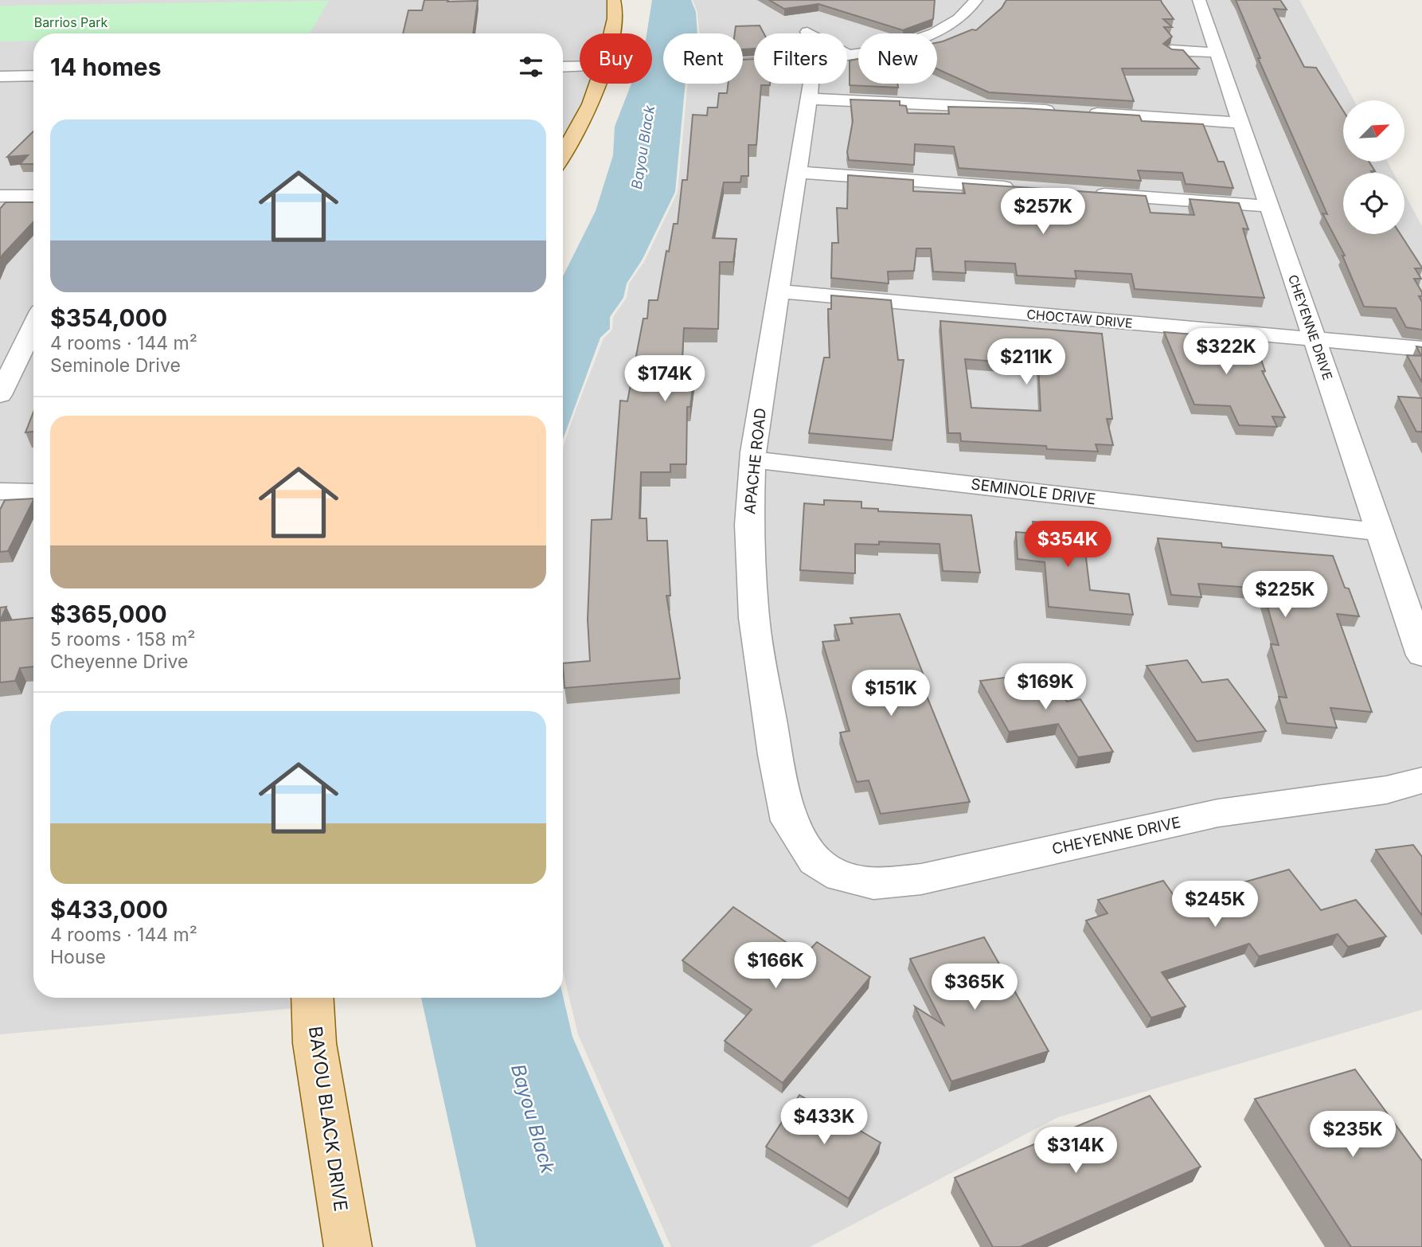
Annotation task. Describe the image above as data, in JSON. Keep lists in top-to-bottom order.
{
  "streets": {
    "main road": ["BAYOU BLACK DRIVE"],
    "street": [
      "CHOCTAW DRIVE",
      "CHEYENNE DRIVE",
      "APACHE ROAD",
      "SEMINOLE DRIVE"
    ]
  },
  "crossings": [
    ["CHOCTAW DRIVE", "CHEYENNE DRIVE"],
    ["CHOCTAW DRIVE", "APACHE ROAD"],
    ["CHEYENNE DRIVE", "APACHE ROAD"],
    ["CHEYENNE DRIVE", "SEMINOLE DRIVE"],
    ["APACHE ROAD", "SEMINOLE DRIVE"]
  ],
  "water": ["Bayou Black"],
  "parks": ["Barrios Park"],
  "north": "top right",
  "page": {
    "chip": [
      "Buy",
      "Rent",
      "Filters",
      "New"
    ],
    "heading": "14 homes",
    "list": [
      {
        "name": "$354,000",
        "note": "4 rooms · 144 m² · Seminole Drive"
      },
      {
        "name": "$365,000",
        "note": "5 rooms · 158 m² · Cheyenne Drive"
      },
      {
        "name": "$433,000",
        "note": "4 rooms · 144 m² · House"
      }
    ],
    "price": [
      "$257K",
      "$322K",
      "$211K",
      "$174K",
      "$354K",
      "$225K",
      "$169K",
      "$151K",
      "$245K",
      "$166K",
      "$365K",
      "$433K",
      "$235K",
      "$314K"
    ]
  }
}
